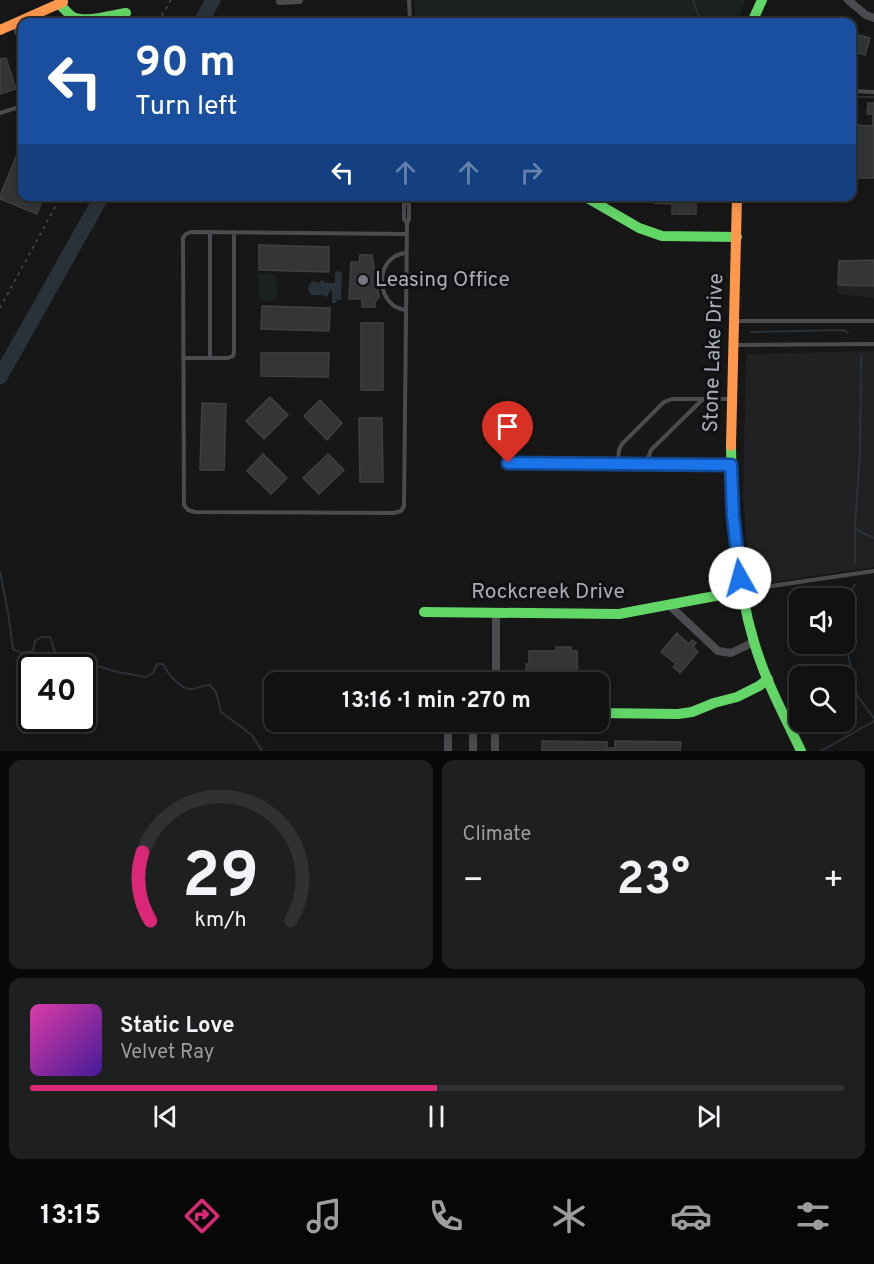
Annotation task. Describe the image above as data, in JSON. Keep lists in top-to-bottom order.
{
  "streets": {
    "street": ["Stone Lake Drive", "Rockcreek Drive"]
  },
  "crossings": [
    ["Stone Lake Drive", "Rockcreek Drive"]
  ],
  "places": ["Leasing Office"],
  "page": {
    "turn": ["90 m", "Turn left"],
    "limit": "40",
    "trip": "13:16 · 1 min · 270 m",
    "tile": "Climate",
    "heat": ["−", "23°", "+"],
    "song": ["Static Love", "Velvet Ray"],
    "tabs": "13:15",
    "gauge": ["29", "km/h"]
  }
}
